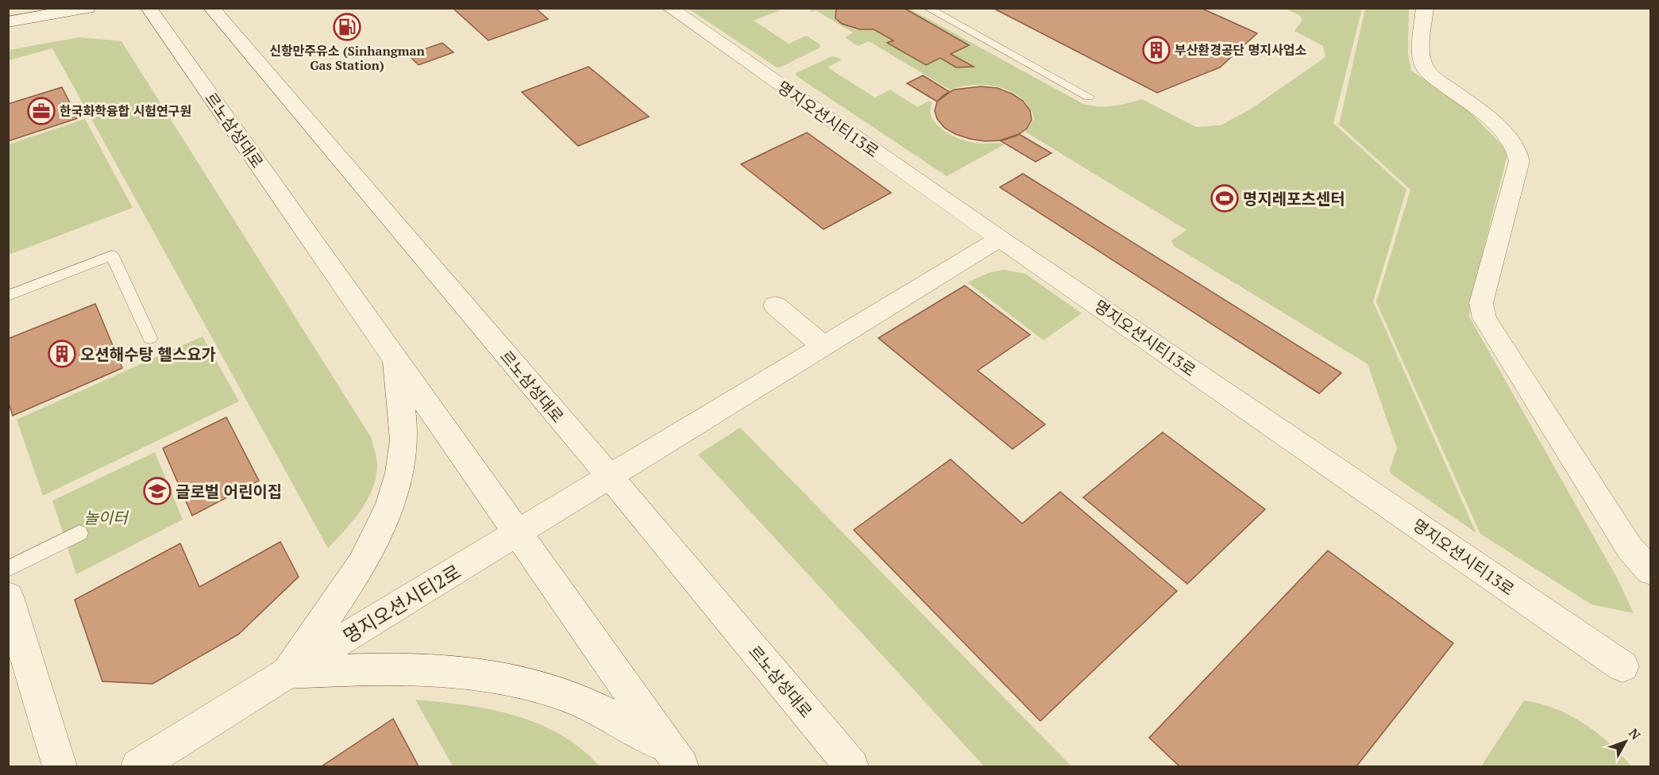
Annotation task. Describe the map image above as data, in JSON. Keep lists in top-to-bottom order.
{
  "streets": {
    "main road": ["명지오션시티13로", "르노삼성대로", "명지오션시티2로"]
  },
  "crossings": [
    ["명지오션시티13로", "명지오션시티2로"],
    ["르노삼성대로", "명지오션시티2로"]
  ],
  "parks": ["놀이터"],
  "places": {
    "fuel station": ["신항만주유소 (Sinhangman Gas Station)"],
    "building": ["부산환경공단 명지사업소", "오션해수탕 헬스요가"],
    "office": ["한국화학융합 시험연구원"],
    "sports": ["명지레포츠센터"],
    "school or university": ["글로벌 어린이집"]
  },
  "north": "top right"
}
